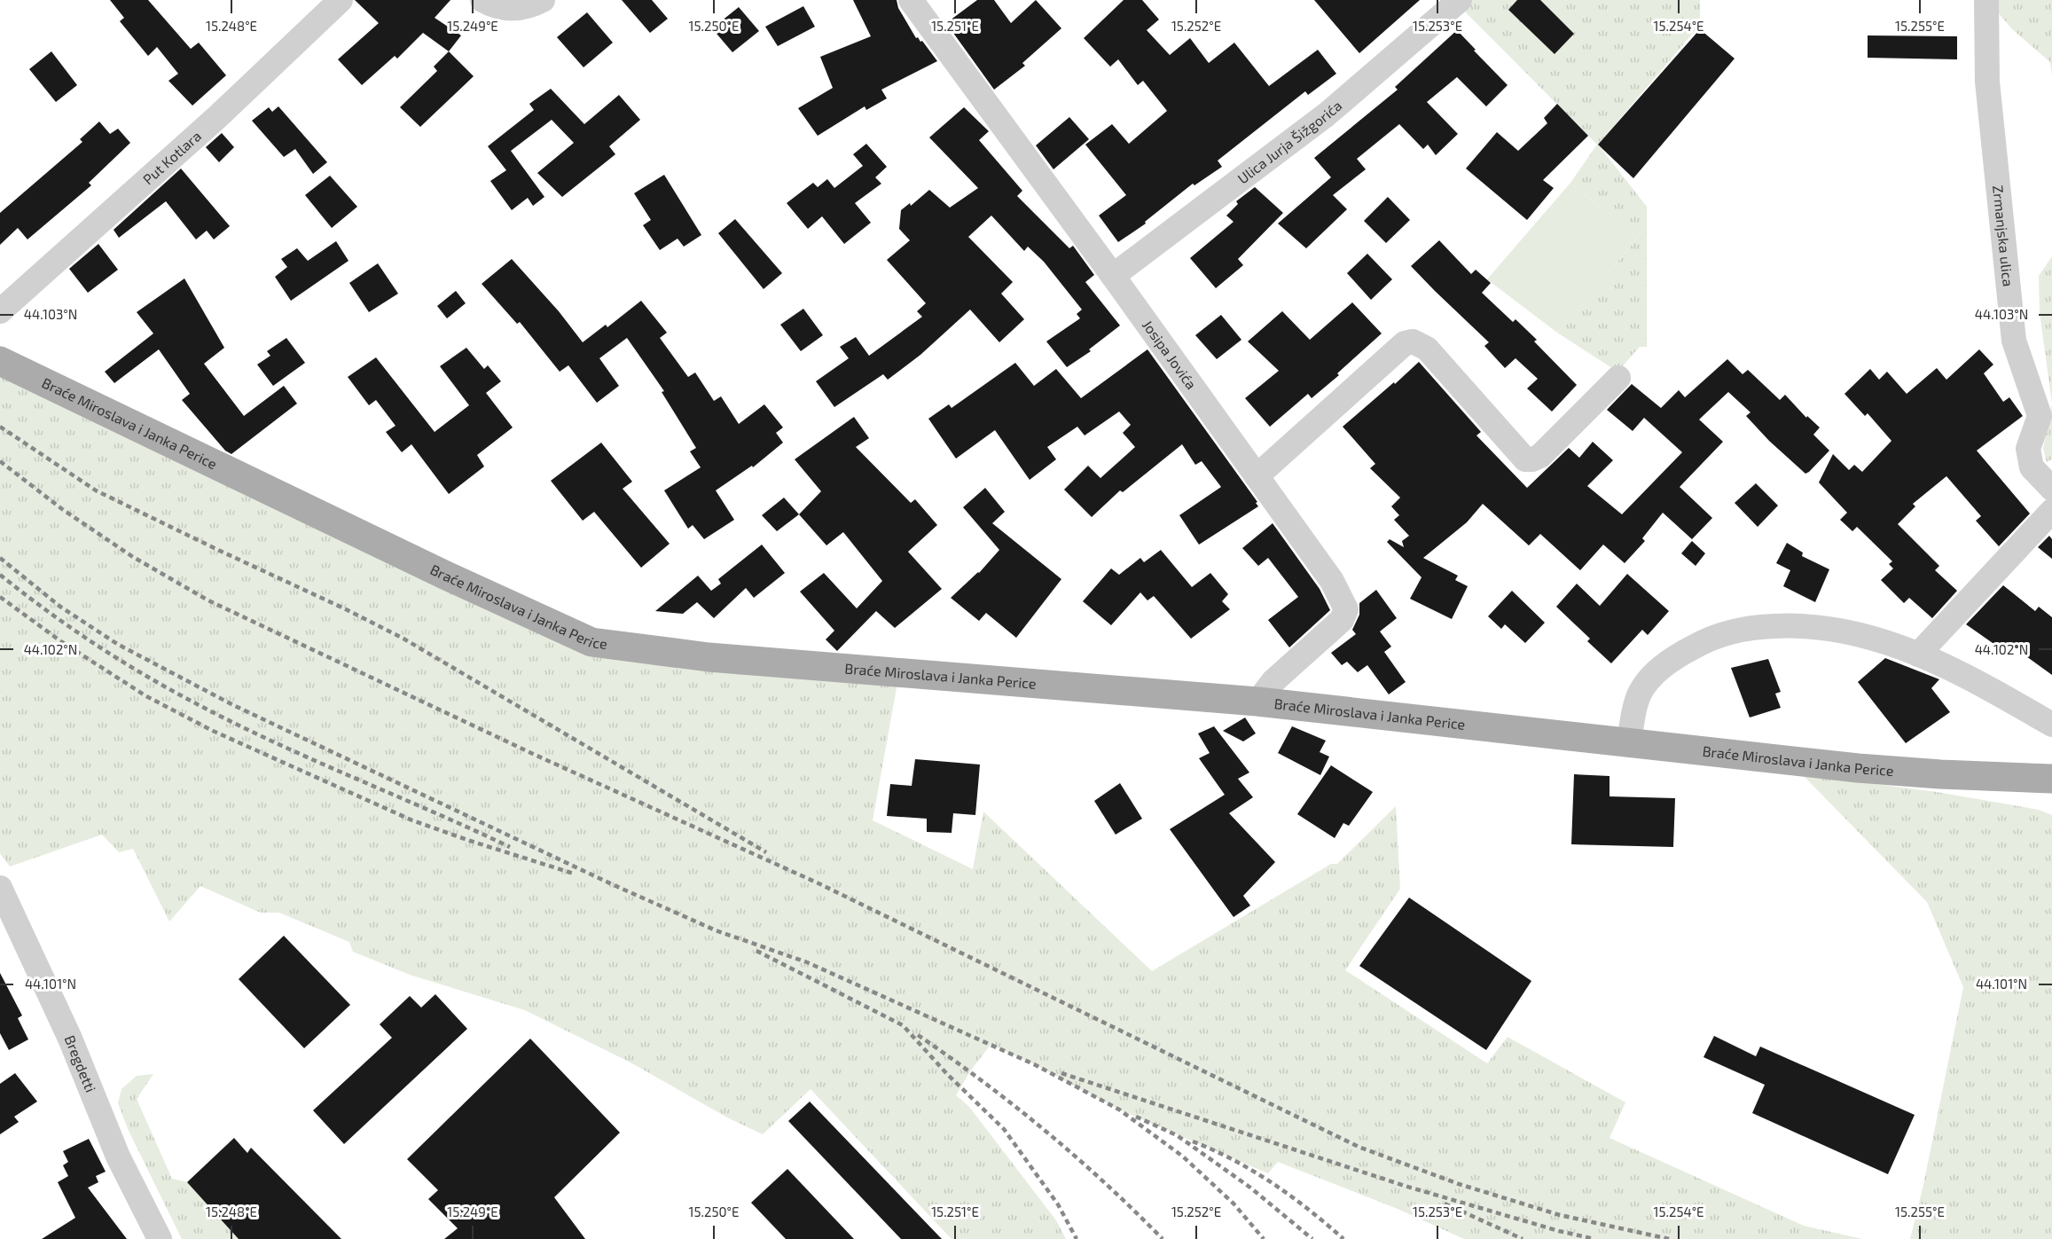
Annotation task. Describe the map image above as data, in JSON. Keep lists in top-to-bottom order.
{
  "streets": {
    "main road": ["Braće Miroslava i Janka Perice"],
    "street": [
      "Ulica Jurja Šižgorića",
      "Put Kotlara",
      "Zrmanjska ulica",
      "Josipa Jovića",
      "Bregdetti"
    ]
  },
  "crossings": [
    ["Ulica Jurja Šižgorića", "Josipa Jovića"],
    ["Josipa Jovića", "Braće Miroslava i Janka Perice"]
  ],
  "coordinates": [
    "15.248°E",
    "15.249°E",
    "15.250°E",
    "15.251°E",
    "15.252°E",
    "15.253°E",
    "15.254°E",
    "15.255°E",
    "44.103°N",
    "44.102°N",
    "44.101°N"
  ]
}
